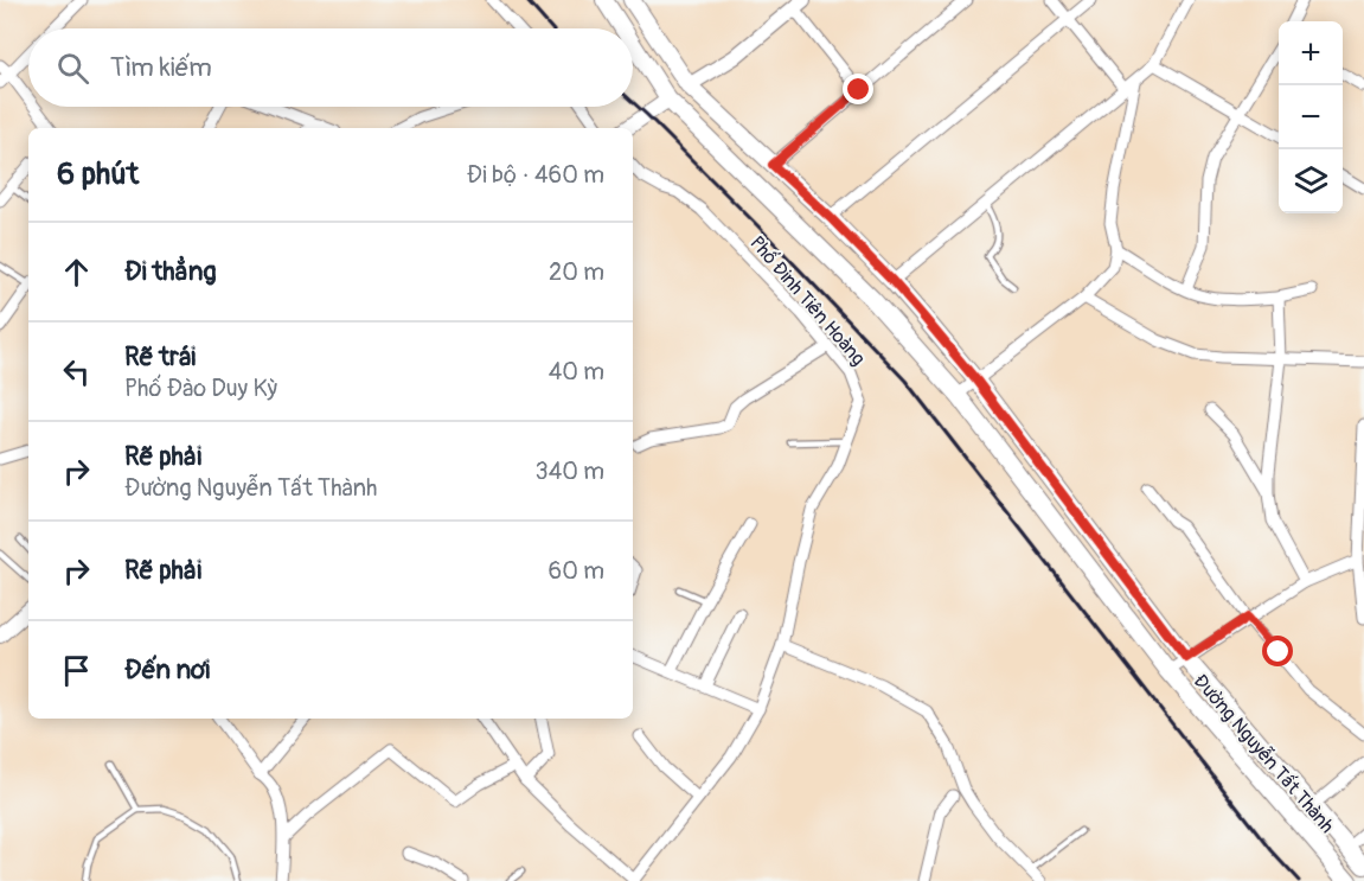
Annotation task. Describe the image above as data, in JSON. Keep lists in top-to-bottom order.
{
  "streets": {
    "main road": ["Đường Nguyễn Tất Thành"],
    "street": ["Phố Đinh Tiên Hoàng"]
  },
  "page": {
    "map_buttons": ["+", "−"],
    "search": "Tìm kiếm",
    "heading": ["6 phút", "Đi bộ · 460 m"],
    "list": [
      ["Đi thẳng", "20 m"],
      ["Rẽ trái", "Phố Đào Duy Kỳ", "40 m"],
      ["Rẽ phải", "Đường Nguyễn Tất Thành", "340 m"],
      ["Rẽ phải", "60 m"],
      "Đến nơi"
    ]
  }
}
